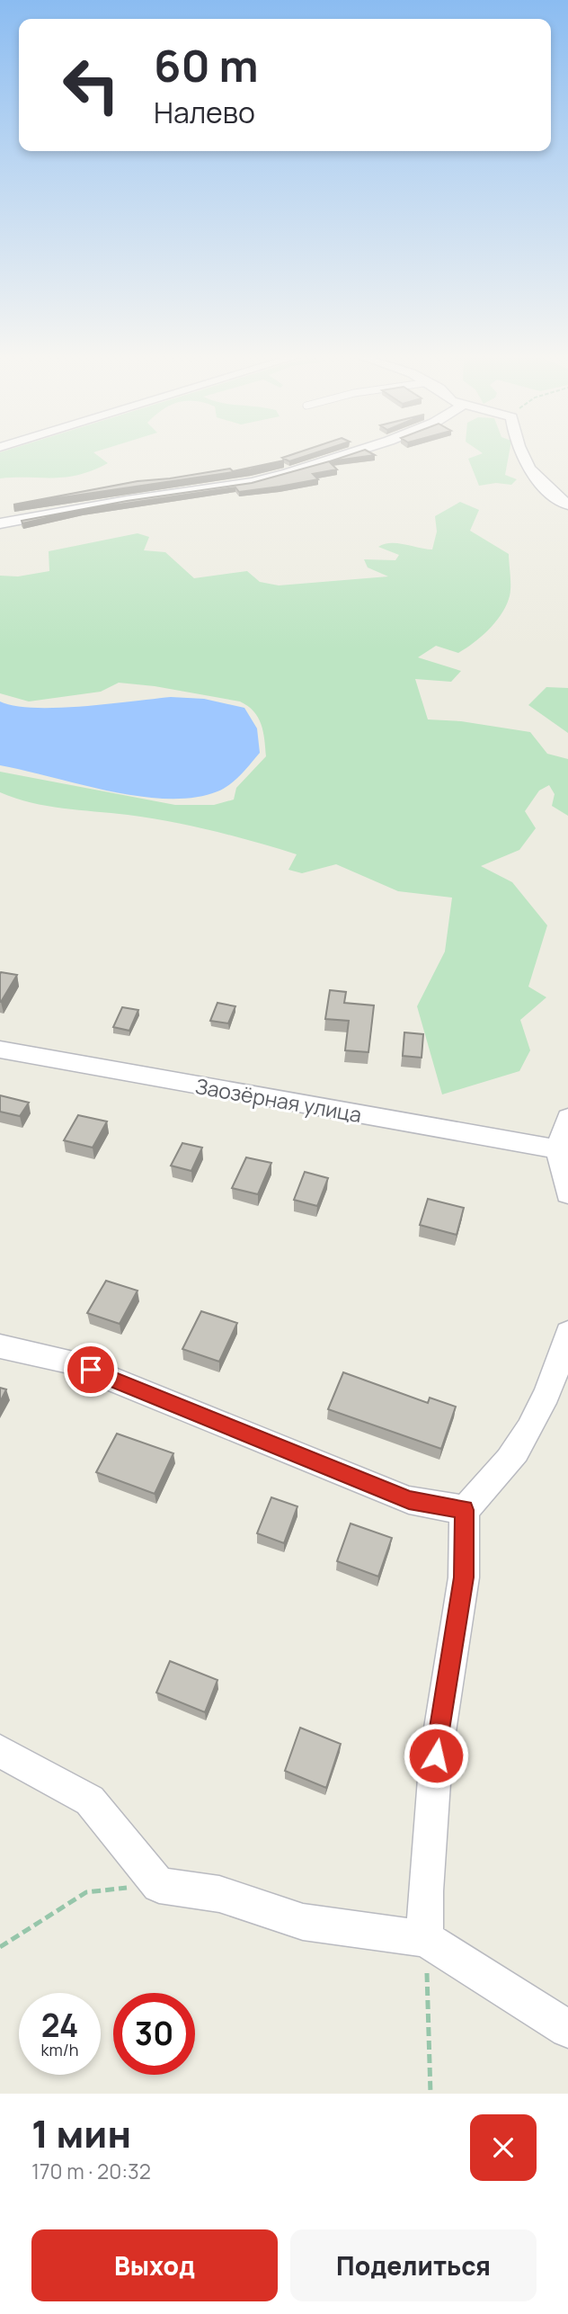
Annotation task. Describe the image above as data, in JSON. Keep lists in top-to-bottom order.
{
  "streets": {
    "street": ["Заозёрная улица"]
  },
  "page": {
    "turn": ["60 m", "Налево"],
    "speed": "24 km/h",
    "limit": "30",
    "heading": ["1 мин", "170 m · 20:32"],
    "buttons": ["Выход", "Поделиться"]
  }
}
